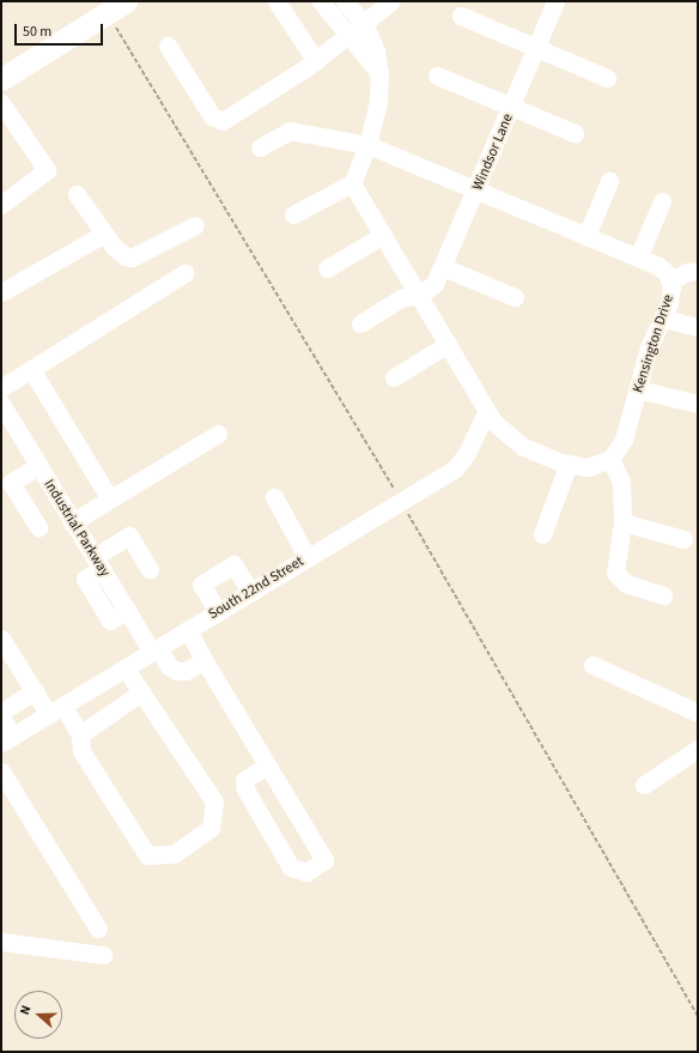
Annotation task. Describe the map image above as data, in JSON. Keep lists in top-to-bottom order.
{
  "streets": {
    "street": [
      "Windsor Lane",
      "Kensington Drive",
      "Industrial Parkway",
      "South 22nd Street"
    ]
  },
  "crossings": [
    ["Windsor Lane", "Kensington Drive"],
    ["Industrial Parkway", "South 22nd Street"]
  ],
  "scale_bar": "50 m",
  "north": "left"
}
